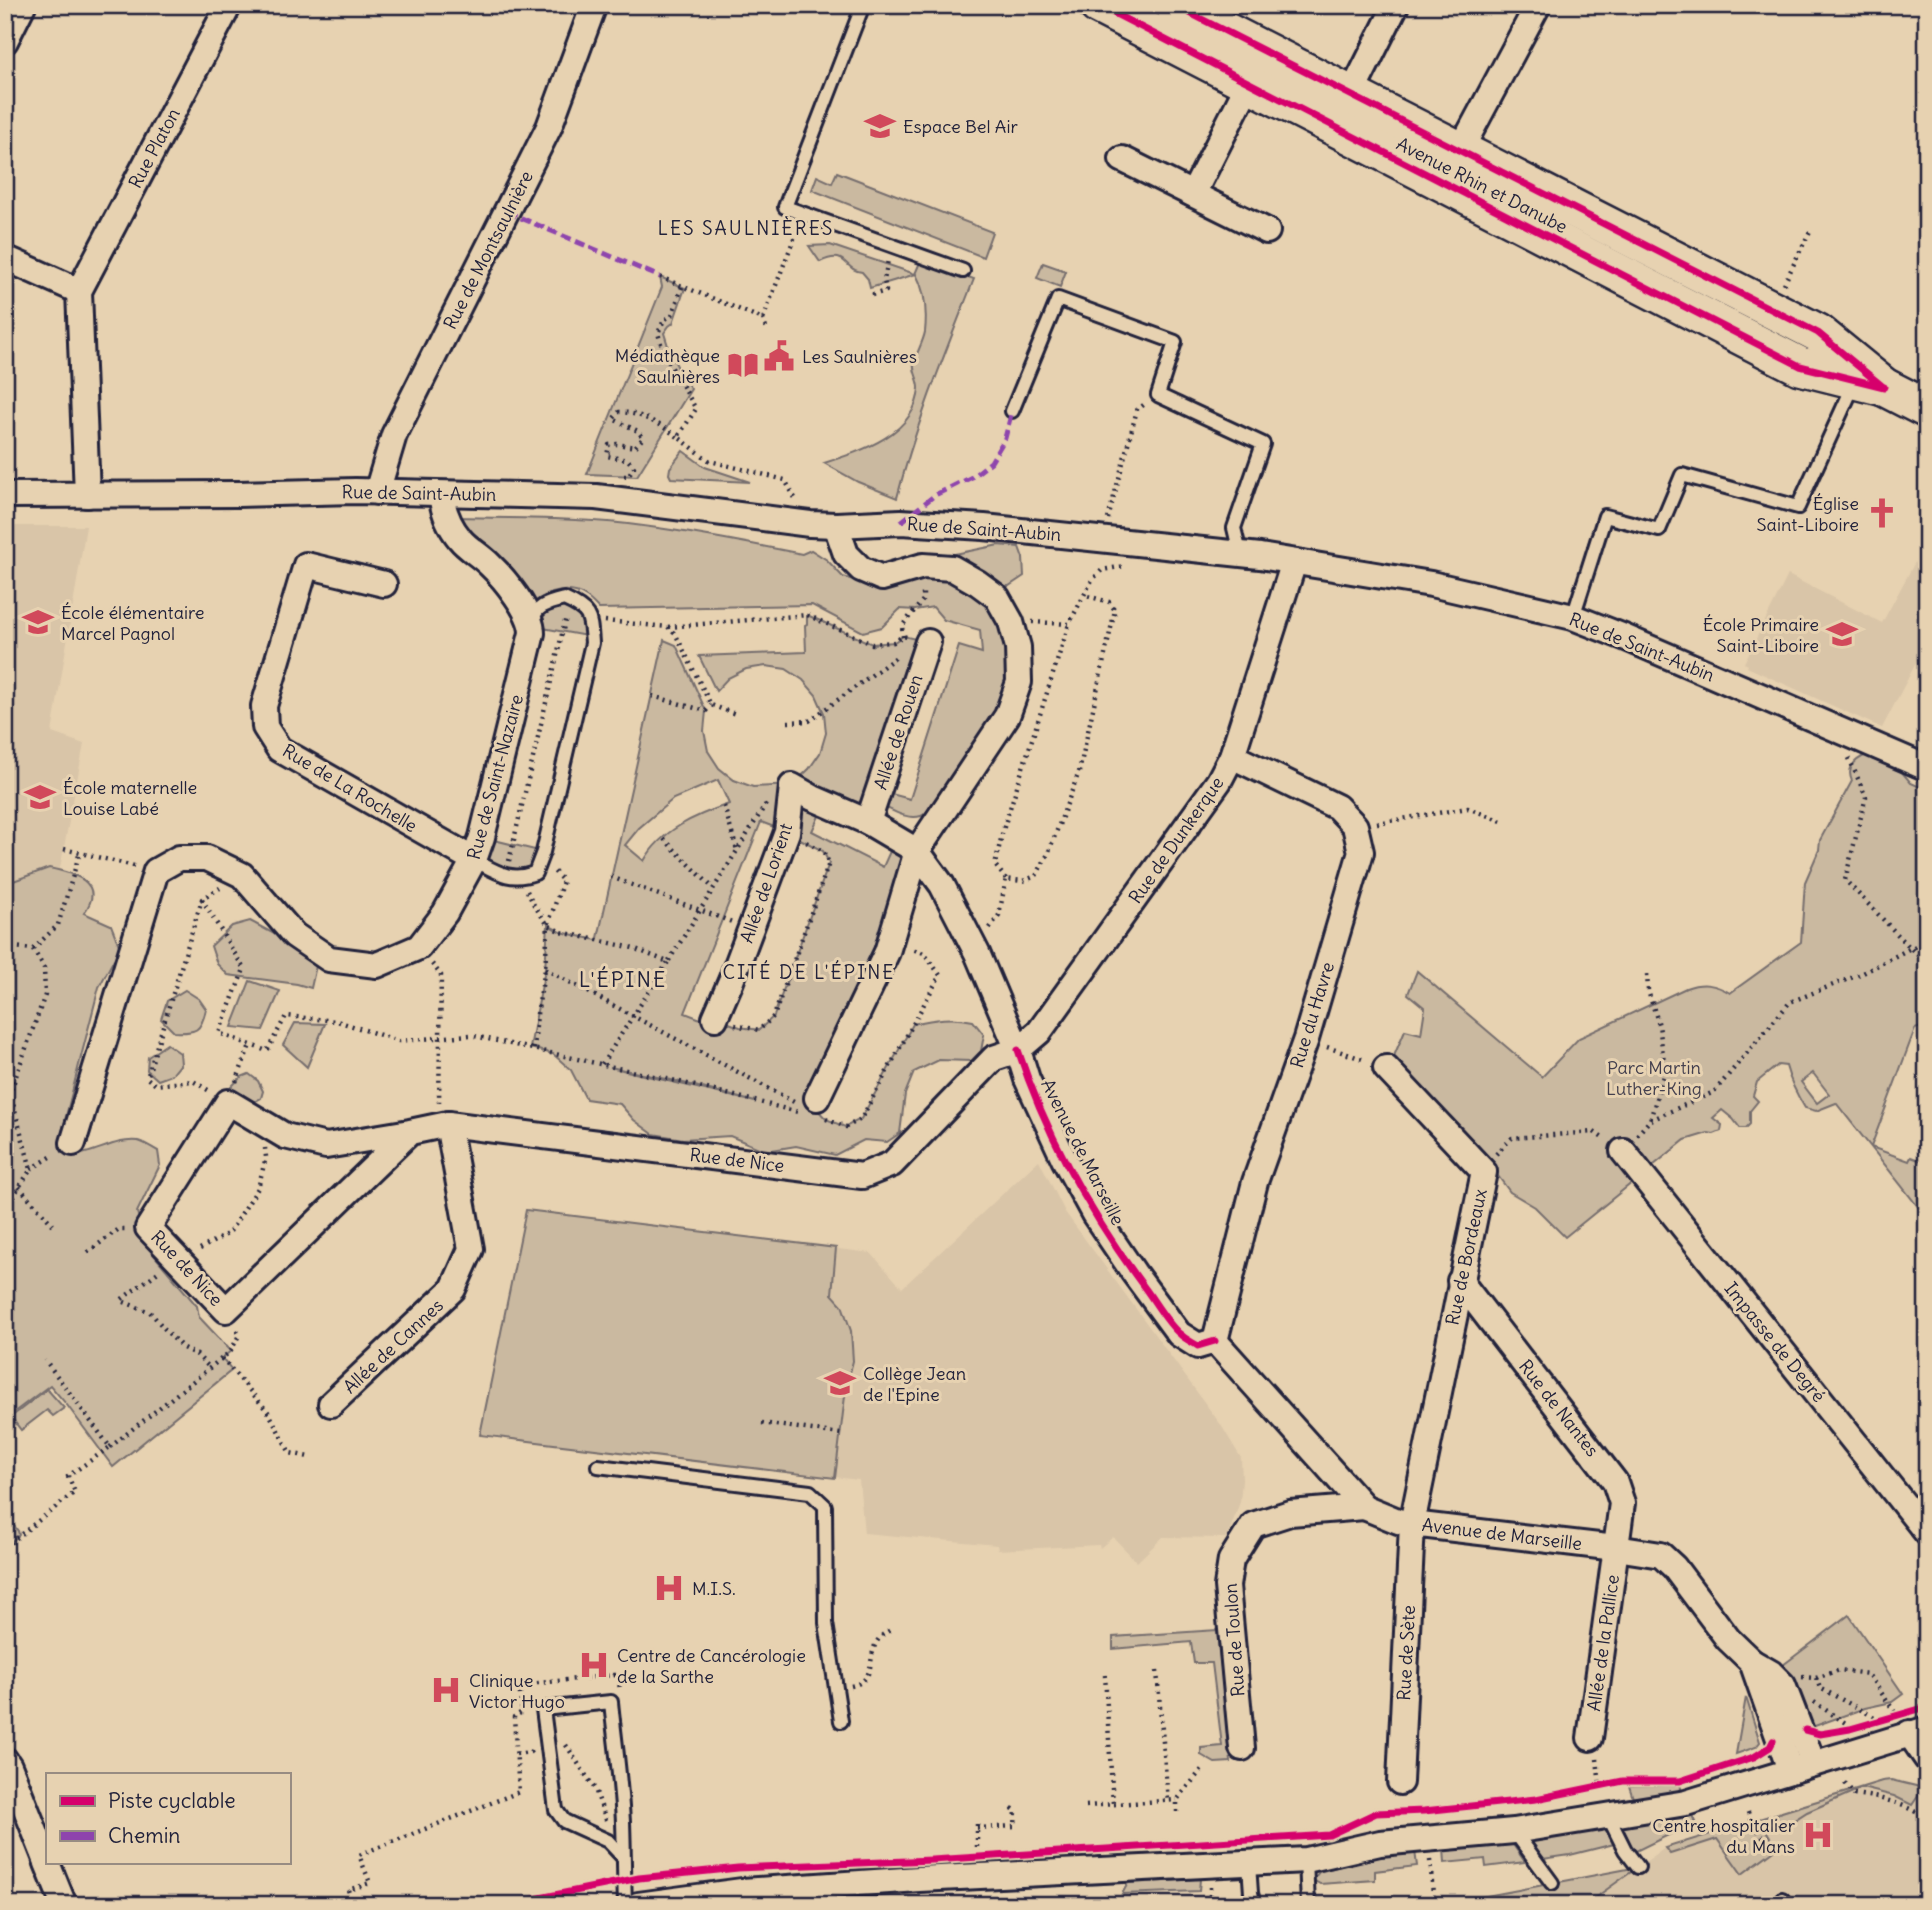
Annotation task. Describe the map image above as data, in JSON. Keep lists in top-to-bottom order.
{
  "streets": {
    "main road": ["Avenue Rhin et Danube"],
    "street": [
      "Rue Platon",
      "Rue de Montsaulnière",
      "Rue de Saint-Aubin",
      "Allée de Rouen",
      "Rue de Saint-Nazaire",
      "Rue de La Rochelle",
      "Rue de Dunkerque",
      "Allée de Lorient",
      "Rue du Havre",
      "Avenue de Marseille",
      "Rue de Nice",
      "Rue de Bordeaux",
      "Impasse de Degré",
      "Allée de Cannes",
      "Rue de Nantes",
      "Rue de Toulon",
      "Allée de la Pallice",
      "Rue de Sète"
    ]
  },
  "crossings": [
    ["Rue Platon", "Rue de Saint-Aubin"],
    ["Rue de Montsaulnière", "Rue de Saint-Aubin"],
    ["Rue de Saint-Aubin", "Rue de Dunkerque"],
    ["Allée de Rouen", "Avenue de Marseille"],
    ["Rue de Saint-Nazaire", "Rue de La Rochelle"],
    ["Rue de Dunkerque", "Avenue de Marseille"],
    ["Rue de Dunkerque", "Rue de Nice"],
    ["Allée de Lorient", "Avenue de Marseille"],
    ["Rue du Havre", "Avenue de Marseille"],
    ["Avenue de Marseille", "Rue de Nice"],
    ["Avenue de Marseille", "Rue de Bordeaux"],
    ["Avenue de Marseille", "Rue de Nantes"],
    ["Avenue de Marseille", "Rue de Toulon"],
    ["Avenue de Marseille", "Allée de la Pallice"],
    ["Avenue de Marseille", "Rue de Sète"],
    ["Rue de Nice", "Allée de Cannes"],
    ["Rue de Bordeaux", "Rue de Nantes"],
    ["Rue de Bordeaux", "Rue de Sète"],
    ["Rue de Nantes", "Allée de la Pallice"]
  ],
  "districts": ["LES SAULNIÈRES", "CITÉ DE L'ÉPINE", "L'ÉPINE"],
  "parks": ["Parc Martin Luther-King"],
  "places": {
    "school or university": [
      "Espace Bel Air",
      "École élémentaire Marcel Pagnol",
      "École Primaire Saint-Liboire",
      "École maternelle Louise Labé",
      "Collège Jean de l'Epine"
    ],
    "public building": ["Les Saulnières"],
    "library": ["Médiathèque Saulnières"],
    "church": ["Église Saint-Liboire"],
    "hospital": [
      "M.I.S.",
      "Centre de Cancérologie de la Sarthe",
      "Clinique Victor Hugo",
      "Centre hospitalier du Mans"
    ]
  },
  "legend": ["Piste cyclable", "Chemin"]
}
